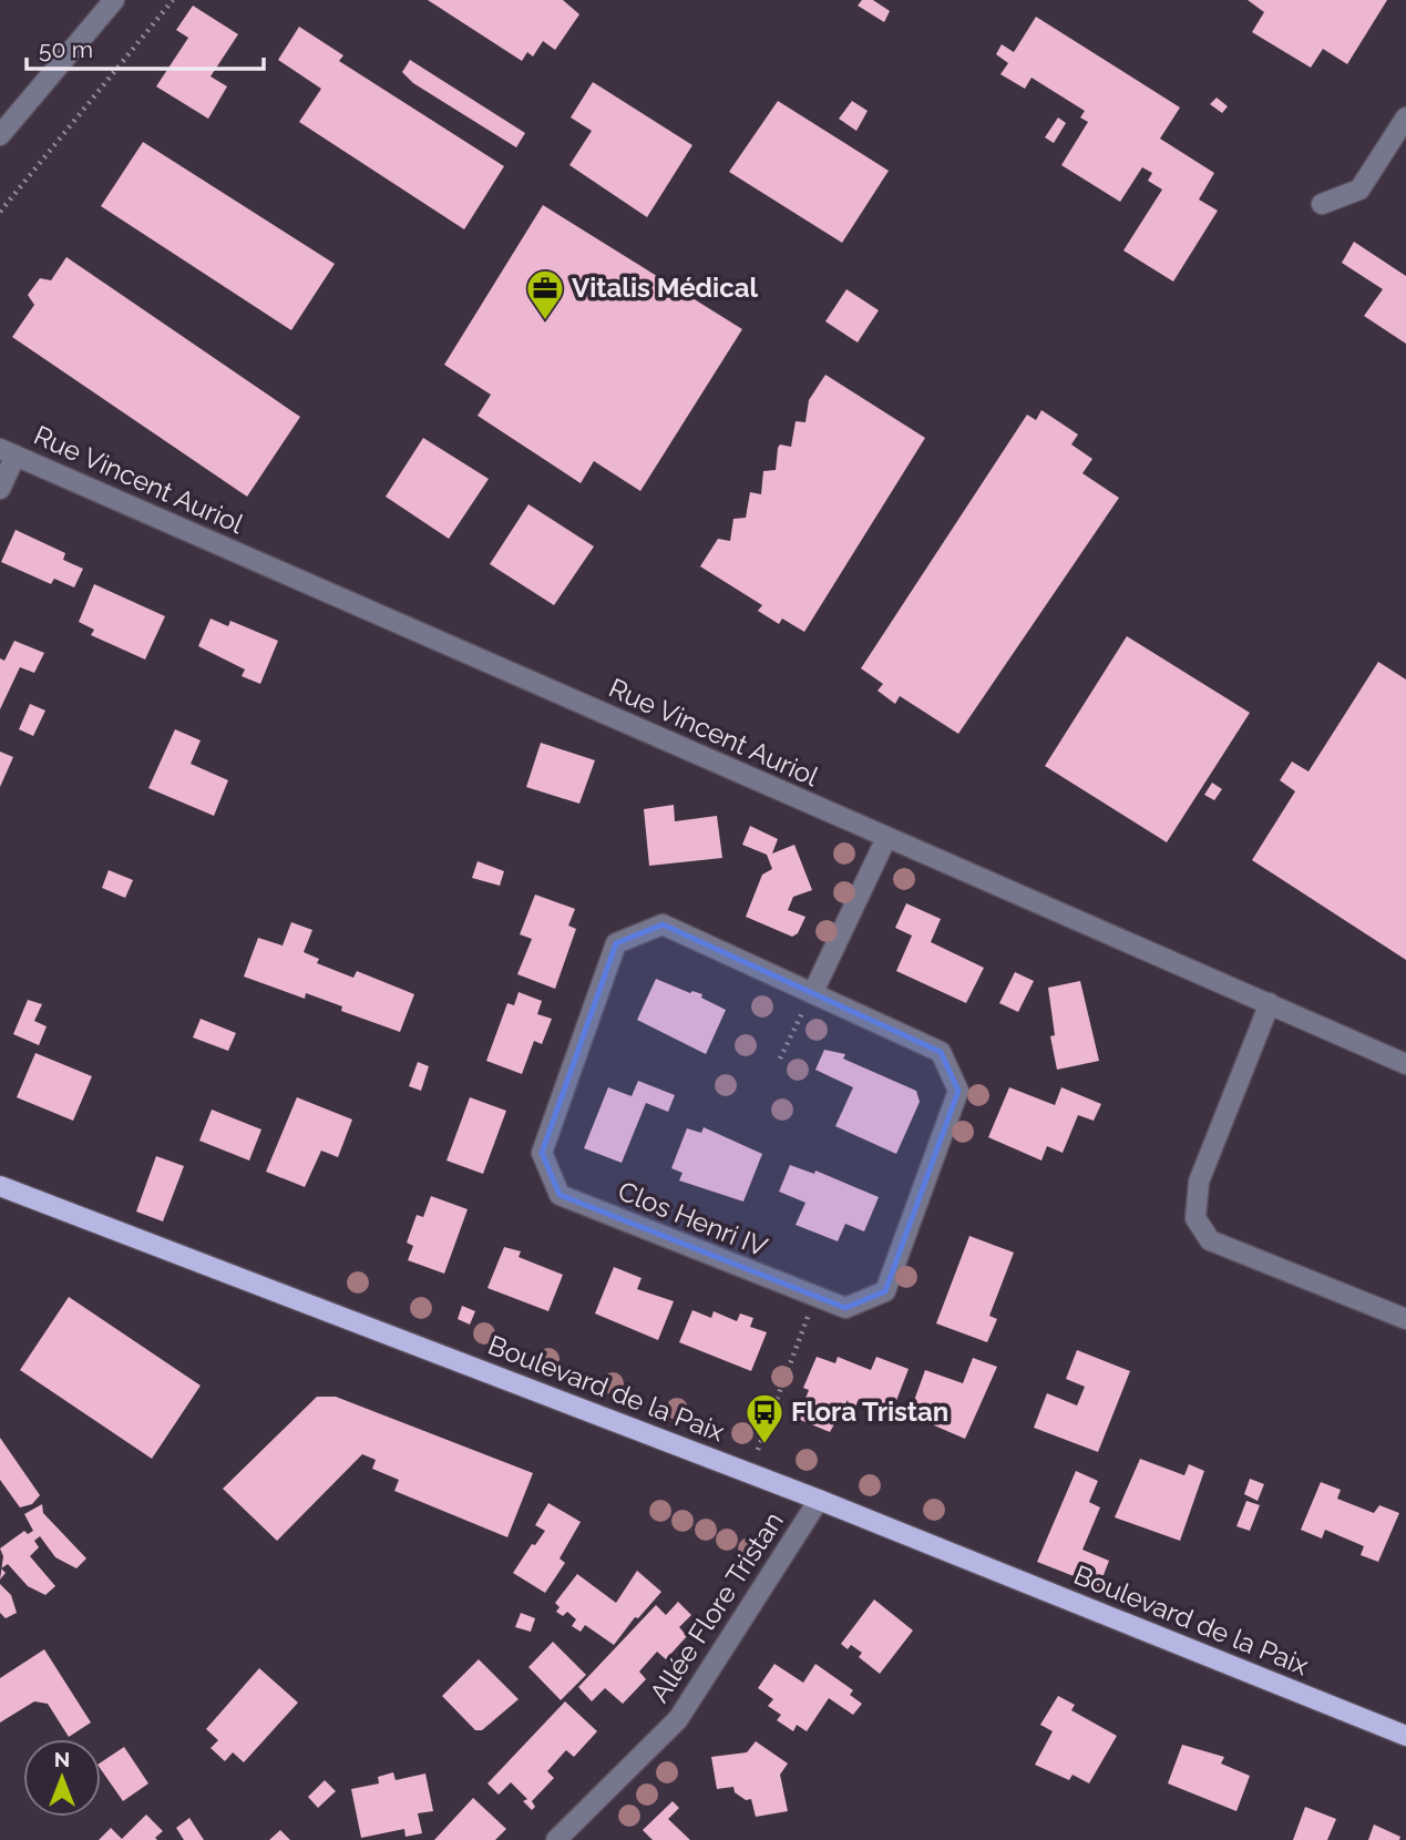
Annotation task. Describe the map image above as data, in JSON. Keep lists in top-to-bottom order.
{
  "streets": {
    "main road": ["Boulevard de la Paix"],
    "street": ["Rue Vincent Auriol", "Clos Henri IV", "Allée Flore Tristan"]
  },
  "crossings": [
    ["Boulevard de la Paix", "Allée Flore Tristan"]
  ],
  "places": {
    "office": ["Vitalis Médical"],
    "bus stop": ["Flora Tristan"]
  },
  "scale_bar": "50 m",
  "north": "top"
}
